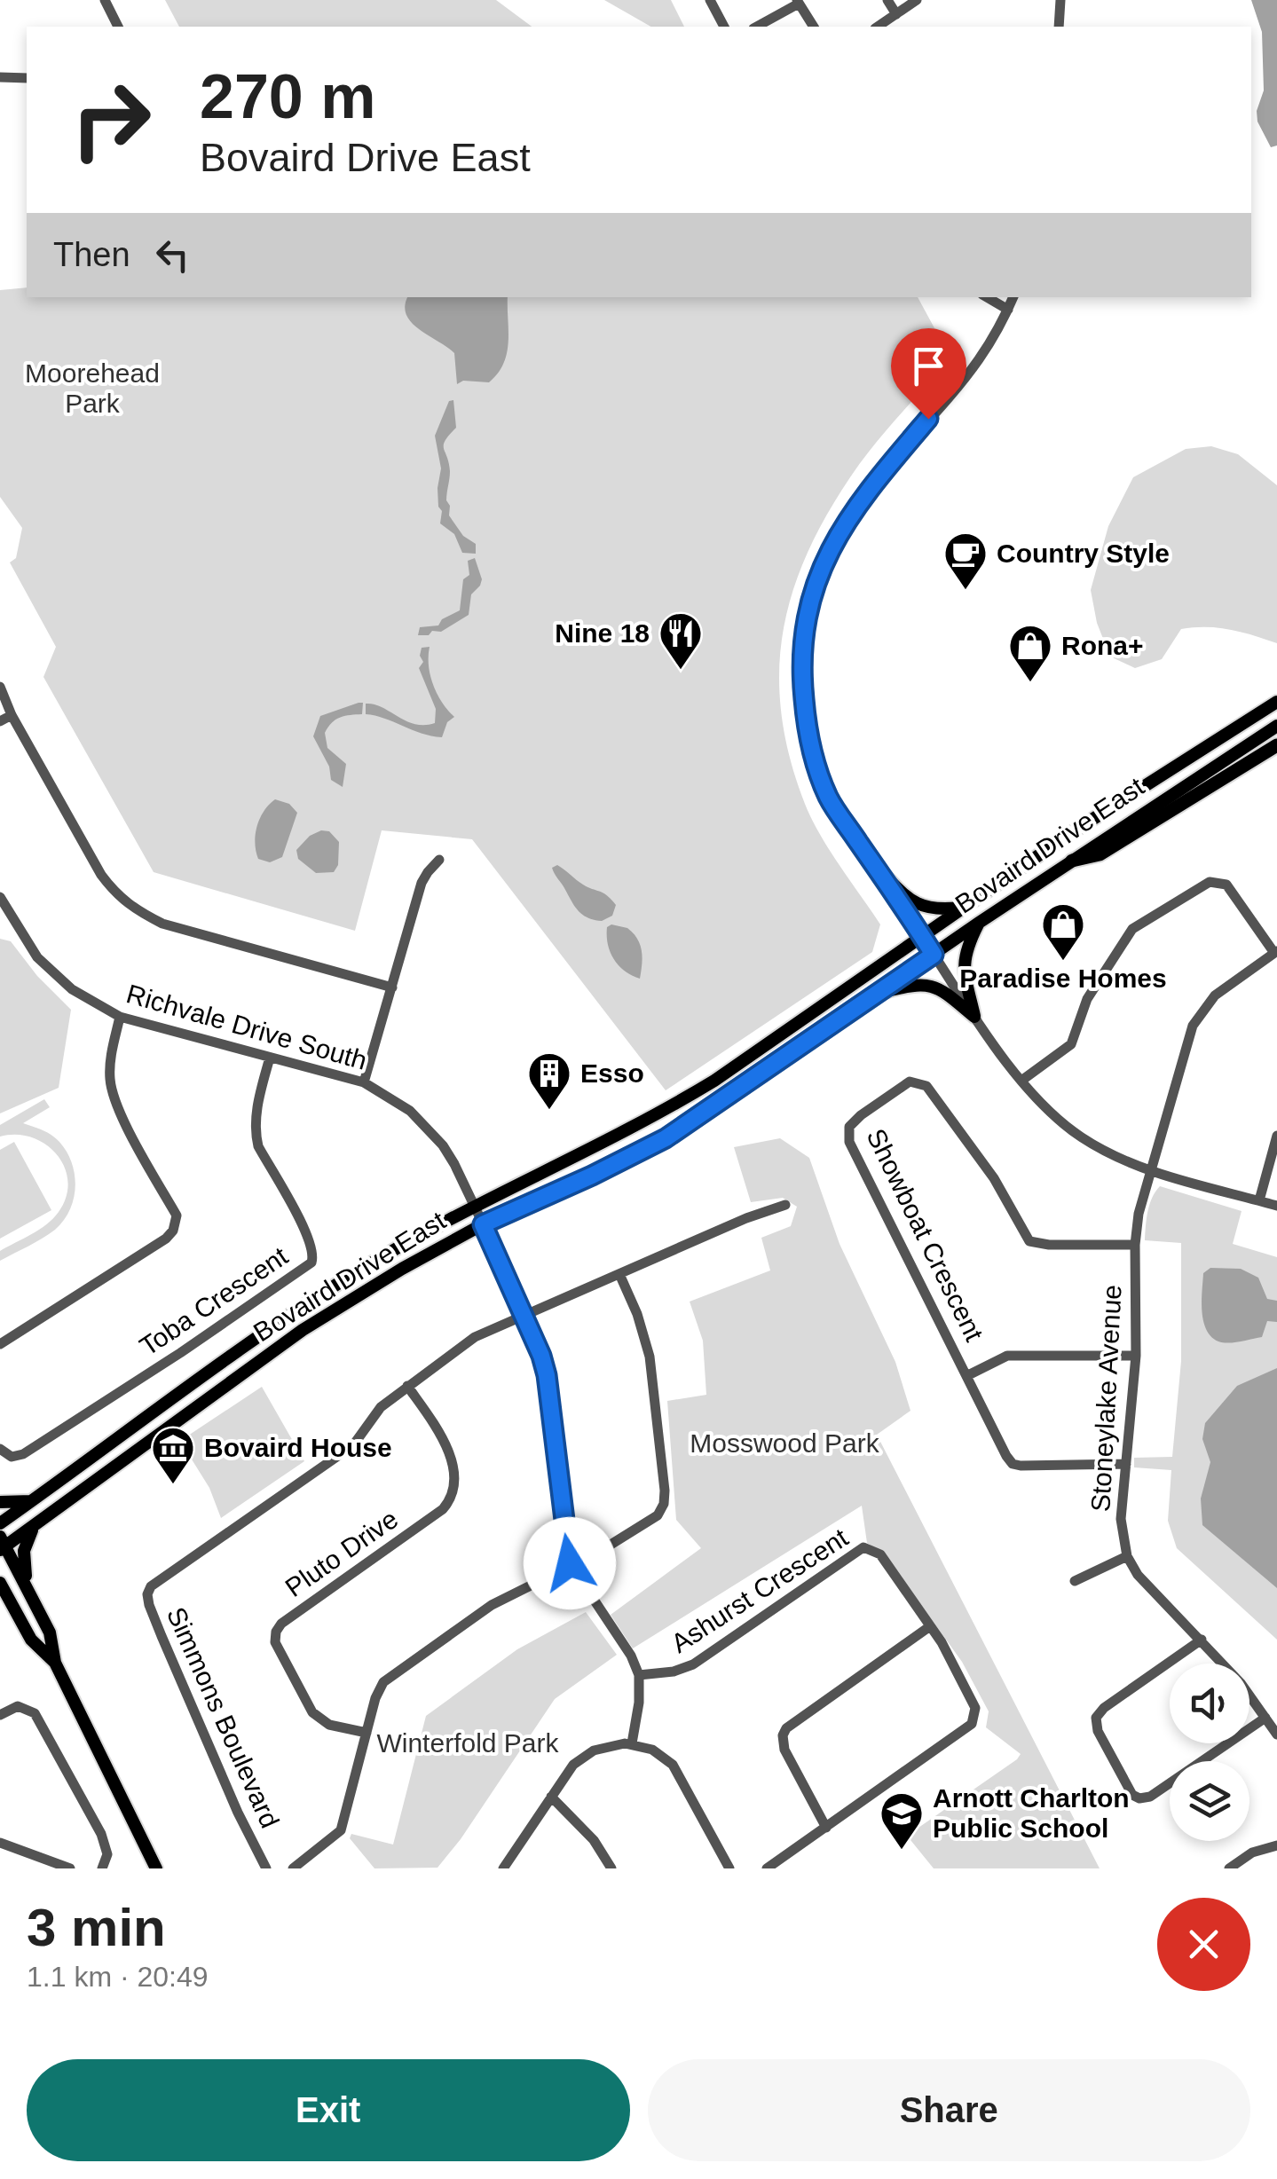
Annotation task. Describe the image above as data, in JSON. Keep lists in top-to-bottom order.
{
  "streets": {
    "main road": ["Bovaird Drive East"],
    "street": [
      "Richvale Drive South",
      "Showboat Crescent",
      "Toba Crescent",
      "Stoneylake Avenue",
      "Pluto Drive",
      "Ashurst Crescent",
      "Simmons Boulevard"
    ]
  },
  "crossings": [
    ["Bovaird Drive East", "Richvale Drive South"],
    ["Richvale Drive South", "Toba Crescent"],
    ["Richvale Drive South", "Simmons Boulevard"],
    ["Showboat Crescent", "Stoneylake Avenue"],
    ["Pluto Drive", "Simmons Boulevard"]
  ],
  "parks": ["Moorehead Park", "Mosswood Park", "Winterfold Park"],
  "places": {
    "cafe": ["Country Style"],
    "restaurant": ["Nine 18"],
    "shop": ["Rona+", "Paradise Homes"],
    "building": ["Esso"],
    "museum": ["Bovaird House"],
    "school or university": ["Arnott Charlton Public School"]
  },
  "page": {
    "turn": ["270 m", "Bovaird Drive East"],
    "then": "Then",
    "heading": ["3 min", "1.1 km · 20:49"],
    "buttons": ["Exit", "Share"]
  }
}
